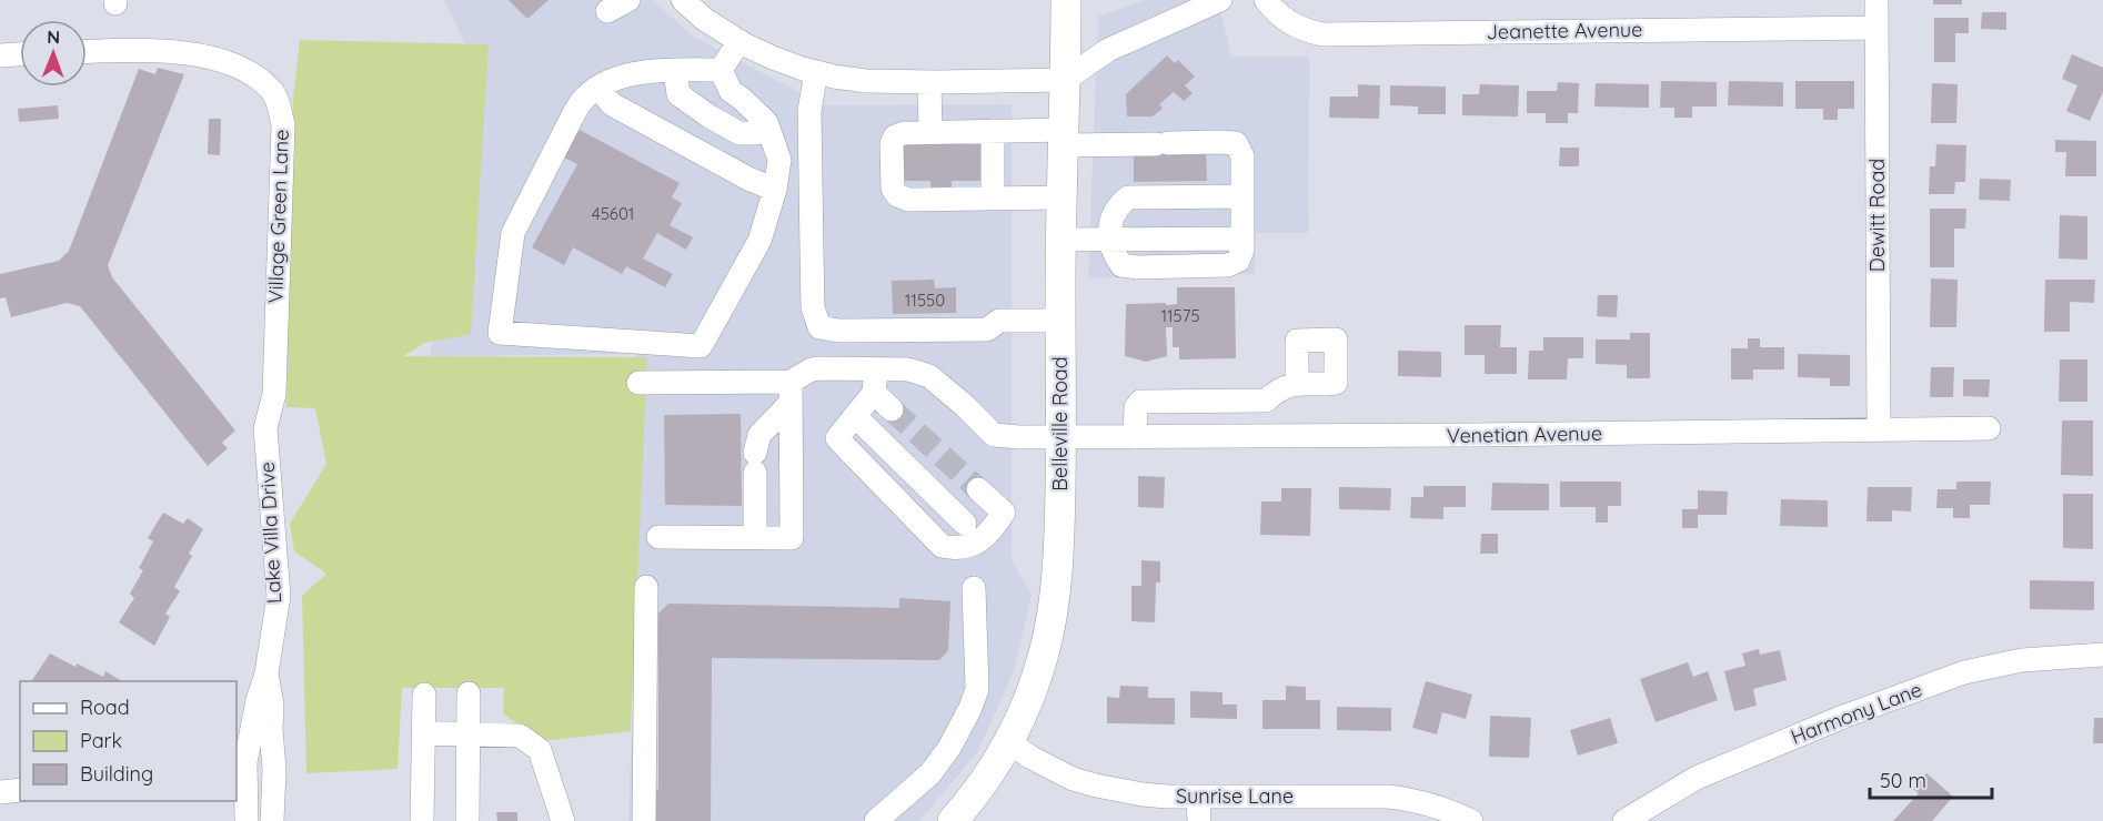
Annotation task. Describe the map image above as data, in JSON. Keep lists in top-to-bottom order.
{
  "streets": {
    "main road": ["Belleville Road"],
    "street": [
      "Jeanette Avenue",
      "Dewitt Road",
      "Village Green Lane",
      "Venetian Avenue",
      "Lake Villa Drive",
      "Harmony Lane",
      "Sunrise Lane"
    ]
  },
  "crossings": [
    ["Jeanette Avenue", "Dewitt Road"],
    ["Dewitt Road", "Venetian Avenue"],
    ["Village Green Lane", "Lake Villa Drive"],
    ["Belleville Road", "Venetian Avenue"],
    ["Belleville Road", "Sunrise Lane"]
  ],
  "house_numbers": ["45601", "11550", "11575"],
  "legend": ["Road", "Park", "Building"],
  "scale_bar": "50 m",
  "north": "top"
}
